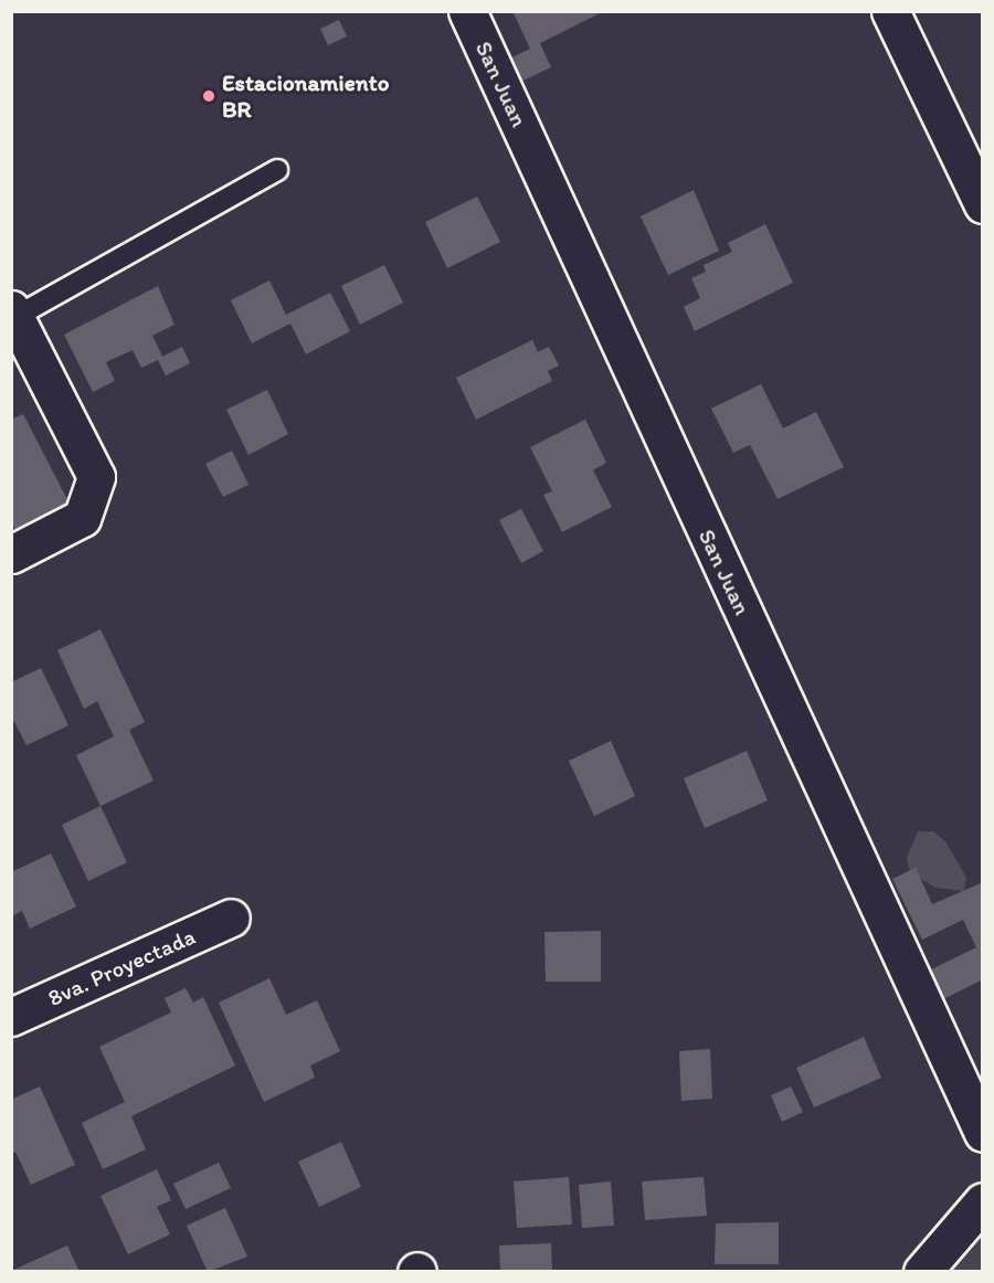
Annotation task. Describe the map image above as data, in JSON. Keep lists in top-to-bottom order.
{
  "streets": {
    "street": ["San Juan", "8va. Proyectada"]
  },
  "places": ["Estacionamiento BR"]
}
